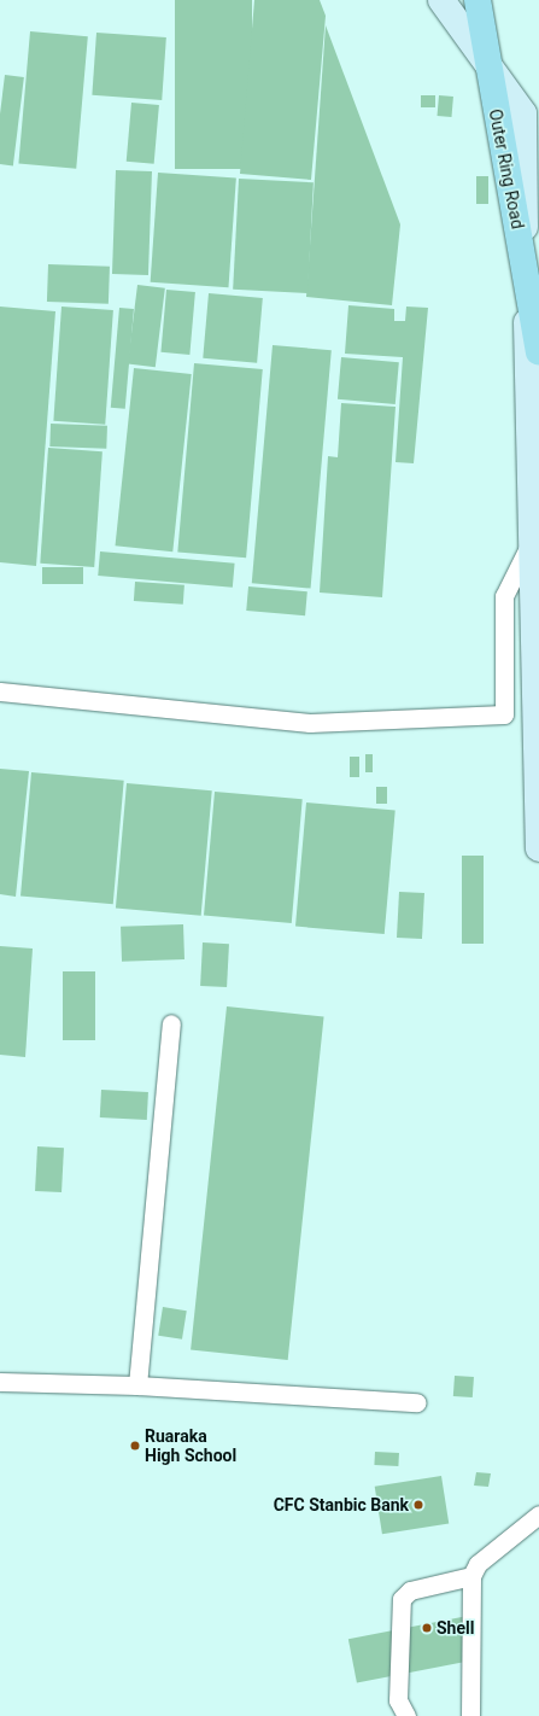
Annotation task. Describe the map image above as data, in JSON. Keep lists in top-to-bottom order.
{
  "streets": {
    "main road": ["Outer Ring Road"]
  },
  "places": ["Ruaraka High School", "CFC Stanbic Bank", "Shell"]
}
